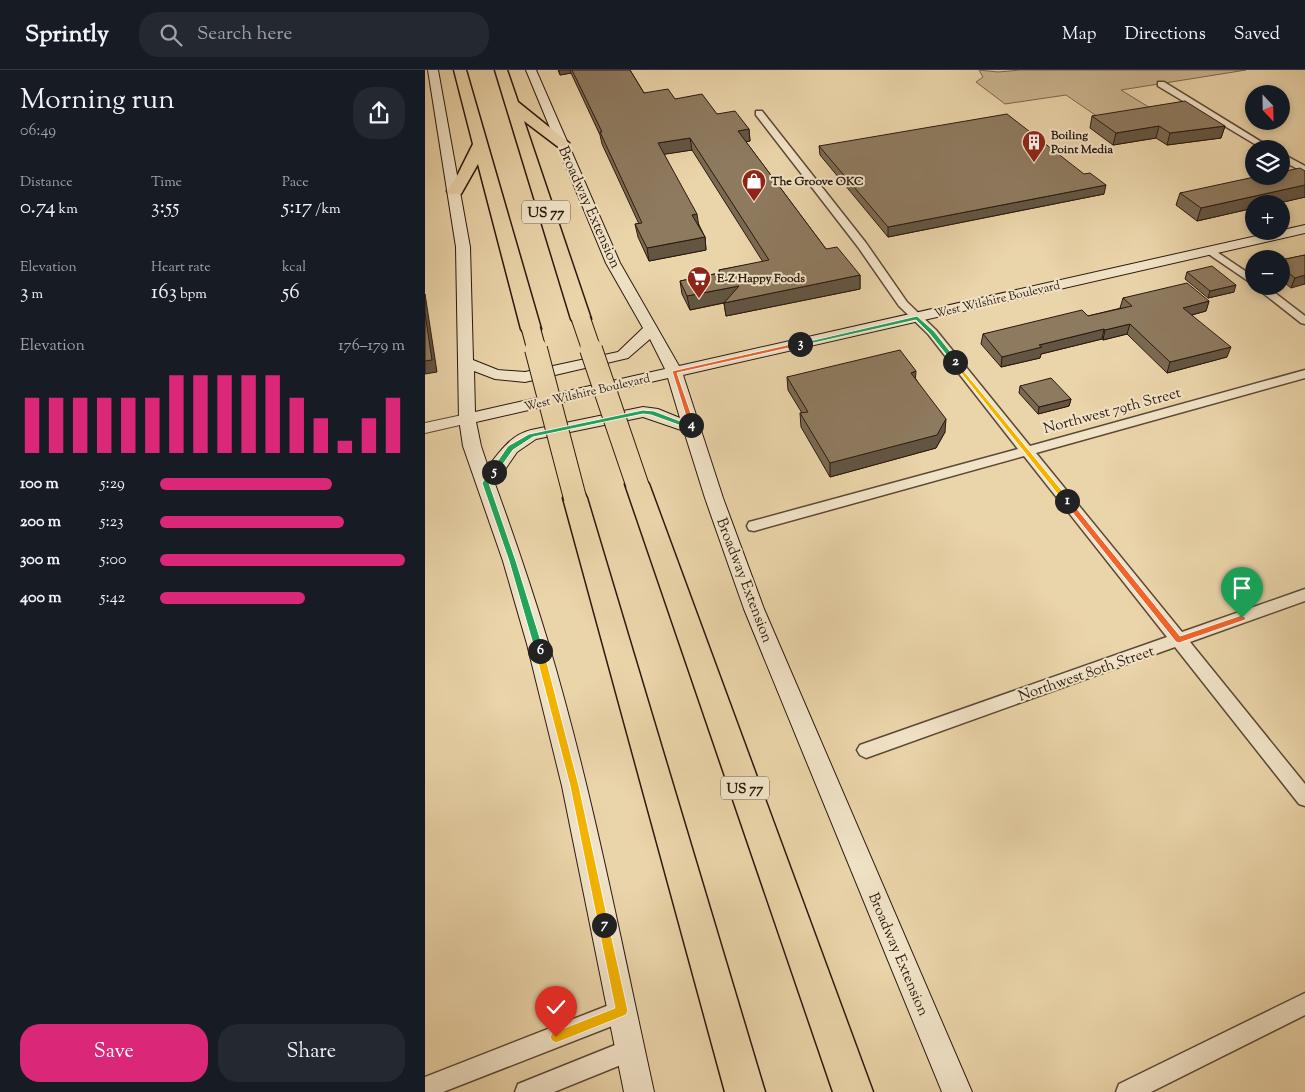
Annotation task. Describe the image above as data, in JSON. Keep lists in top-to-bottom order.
{
  "streets": {
    "highway": ["US 77"],
    "main road": ["Broadway Extension", "West Wilshire Boulevard"],
    "street": ["Northwest 79th Street", "Northwest 80th Street"]
  },
  "crossings": [
    ["Broadway Extension", "West Wilshire Boulevard"]
  ],
  "places": {
    "building": ["Boiling Point Media"],
    "shop": ["The Groove OKC"],
    "supermarket": ["E-Z Happy Foods"]
  },
  "north": "bottom",
  "page": {
    "header": "Sprintly",
    "search": "Search here",
    "nav": ["Map", "Directions", "Saved"],
    "heading": ["Morning run", "06:49"],
    "map_buttons": ["+", "−"],
    "stats": [
      ["Distance", "0.74 km"],
      ["Time", "3:55"],
      ["Pace", "5:17 /km"],
      ["Elevation", "3 m"],
      ["Heart rate", "163 bpm"],
      ["kcal", "56"]
    ],
    "chart": ["Elevation", "176–179 m"],
    "pins": [
      "3",
      "2",
      "4",
      "5",
      "1",
      "6",
      "7"
    ],
    "list": [
      {
        "name": "100 m",
        "note": "5:29"
      },
      {
        "name": "200 m",
        "note": "5:23"
      },
      {
        "name": "300 m",
        "note": "5:00"
      },
      {
        "name": "400 m",
        "note": "5:42"
      }
    ],
    "buttons": ["Save", "Share"]
  }
}
